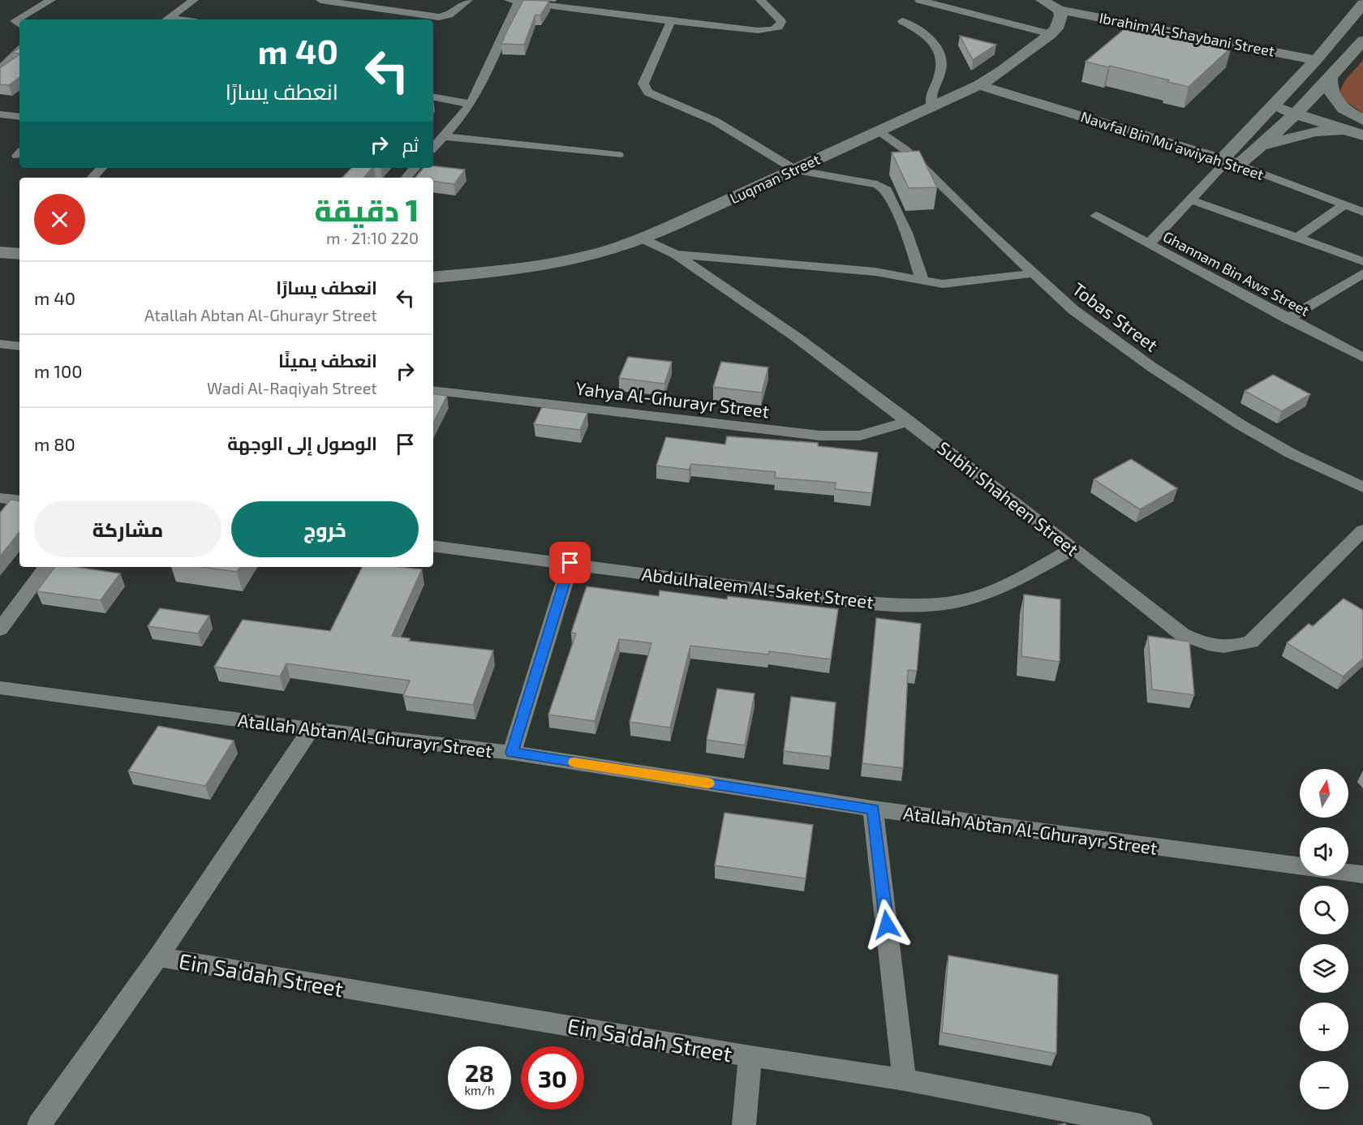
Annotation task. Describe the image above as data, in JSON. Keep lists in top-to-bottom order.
{
  "streets": {
    "street": [
      "Ibrahim Al-Shaybani Street",
      "Nawfal Bin Mu'awiyah Street",
      "Luqman Street",
      "Ghannam Bin Aws Street",
      "Tobas Street",
      "Yahya Al-Ghurayr Street",
      "Subhi Shaheen Street",
      "Abdulhaleem Al-Saket Street",
      "Atallah Abtan Al-Ghurayr Street",
      "Ein Sa‘dah Street"
    ]
  },
  "crossings": [
    ["Ibrahim Al-Shaybani Street", "Luqman Street"],
    ["Nawfal Bin Mu'awiyah Street", "Luqman Street"],
    ["Luqman Street", "Tobas Street"],
    ["Luqman Street", "Subhi Shaheen Street"],
    ["Yahya Al-Ghurayr Street", "Subhi Shaheen Street"],
    ["Subhi Shaheen Street", "Abdulhaleem Al-Saket Street"]
  ],
  "north": "top",
  "page": {
    "turn": ["40 m", "انعطف يسارًا"],
    "then": "ثم",
    "heading": ["1 دقيقة", "220 m · 21:10"],
    "list": [
      {
        "name": "انعطف يسارًا",
        "note": "Atallah Abtan Al-Ghurayr Street",
        "value": "40 m"
      },
      {
        "name": "انعطف يمينًا",
        "note": "Wadi Al-Raqiyah Street",
        "value": "100 m"
      },
      {
        "name": "الوصول إلى الوجهة",
        "value": "80 m"
      }
    ],
    "buttons": ["خروج", "مشاركة"],
    "map_buttons": ["+", "−"],
    "speed": "28 km/h",
    "limit": "30"
  }
}
